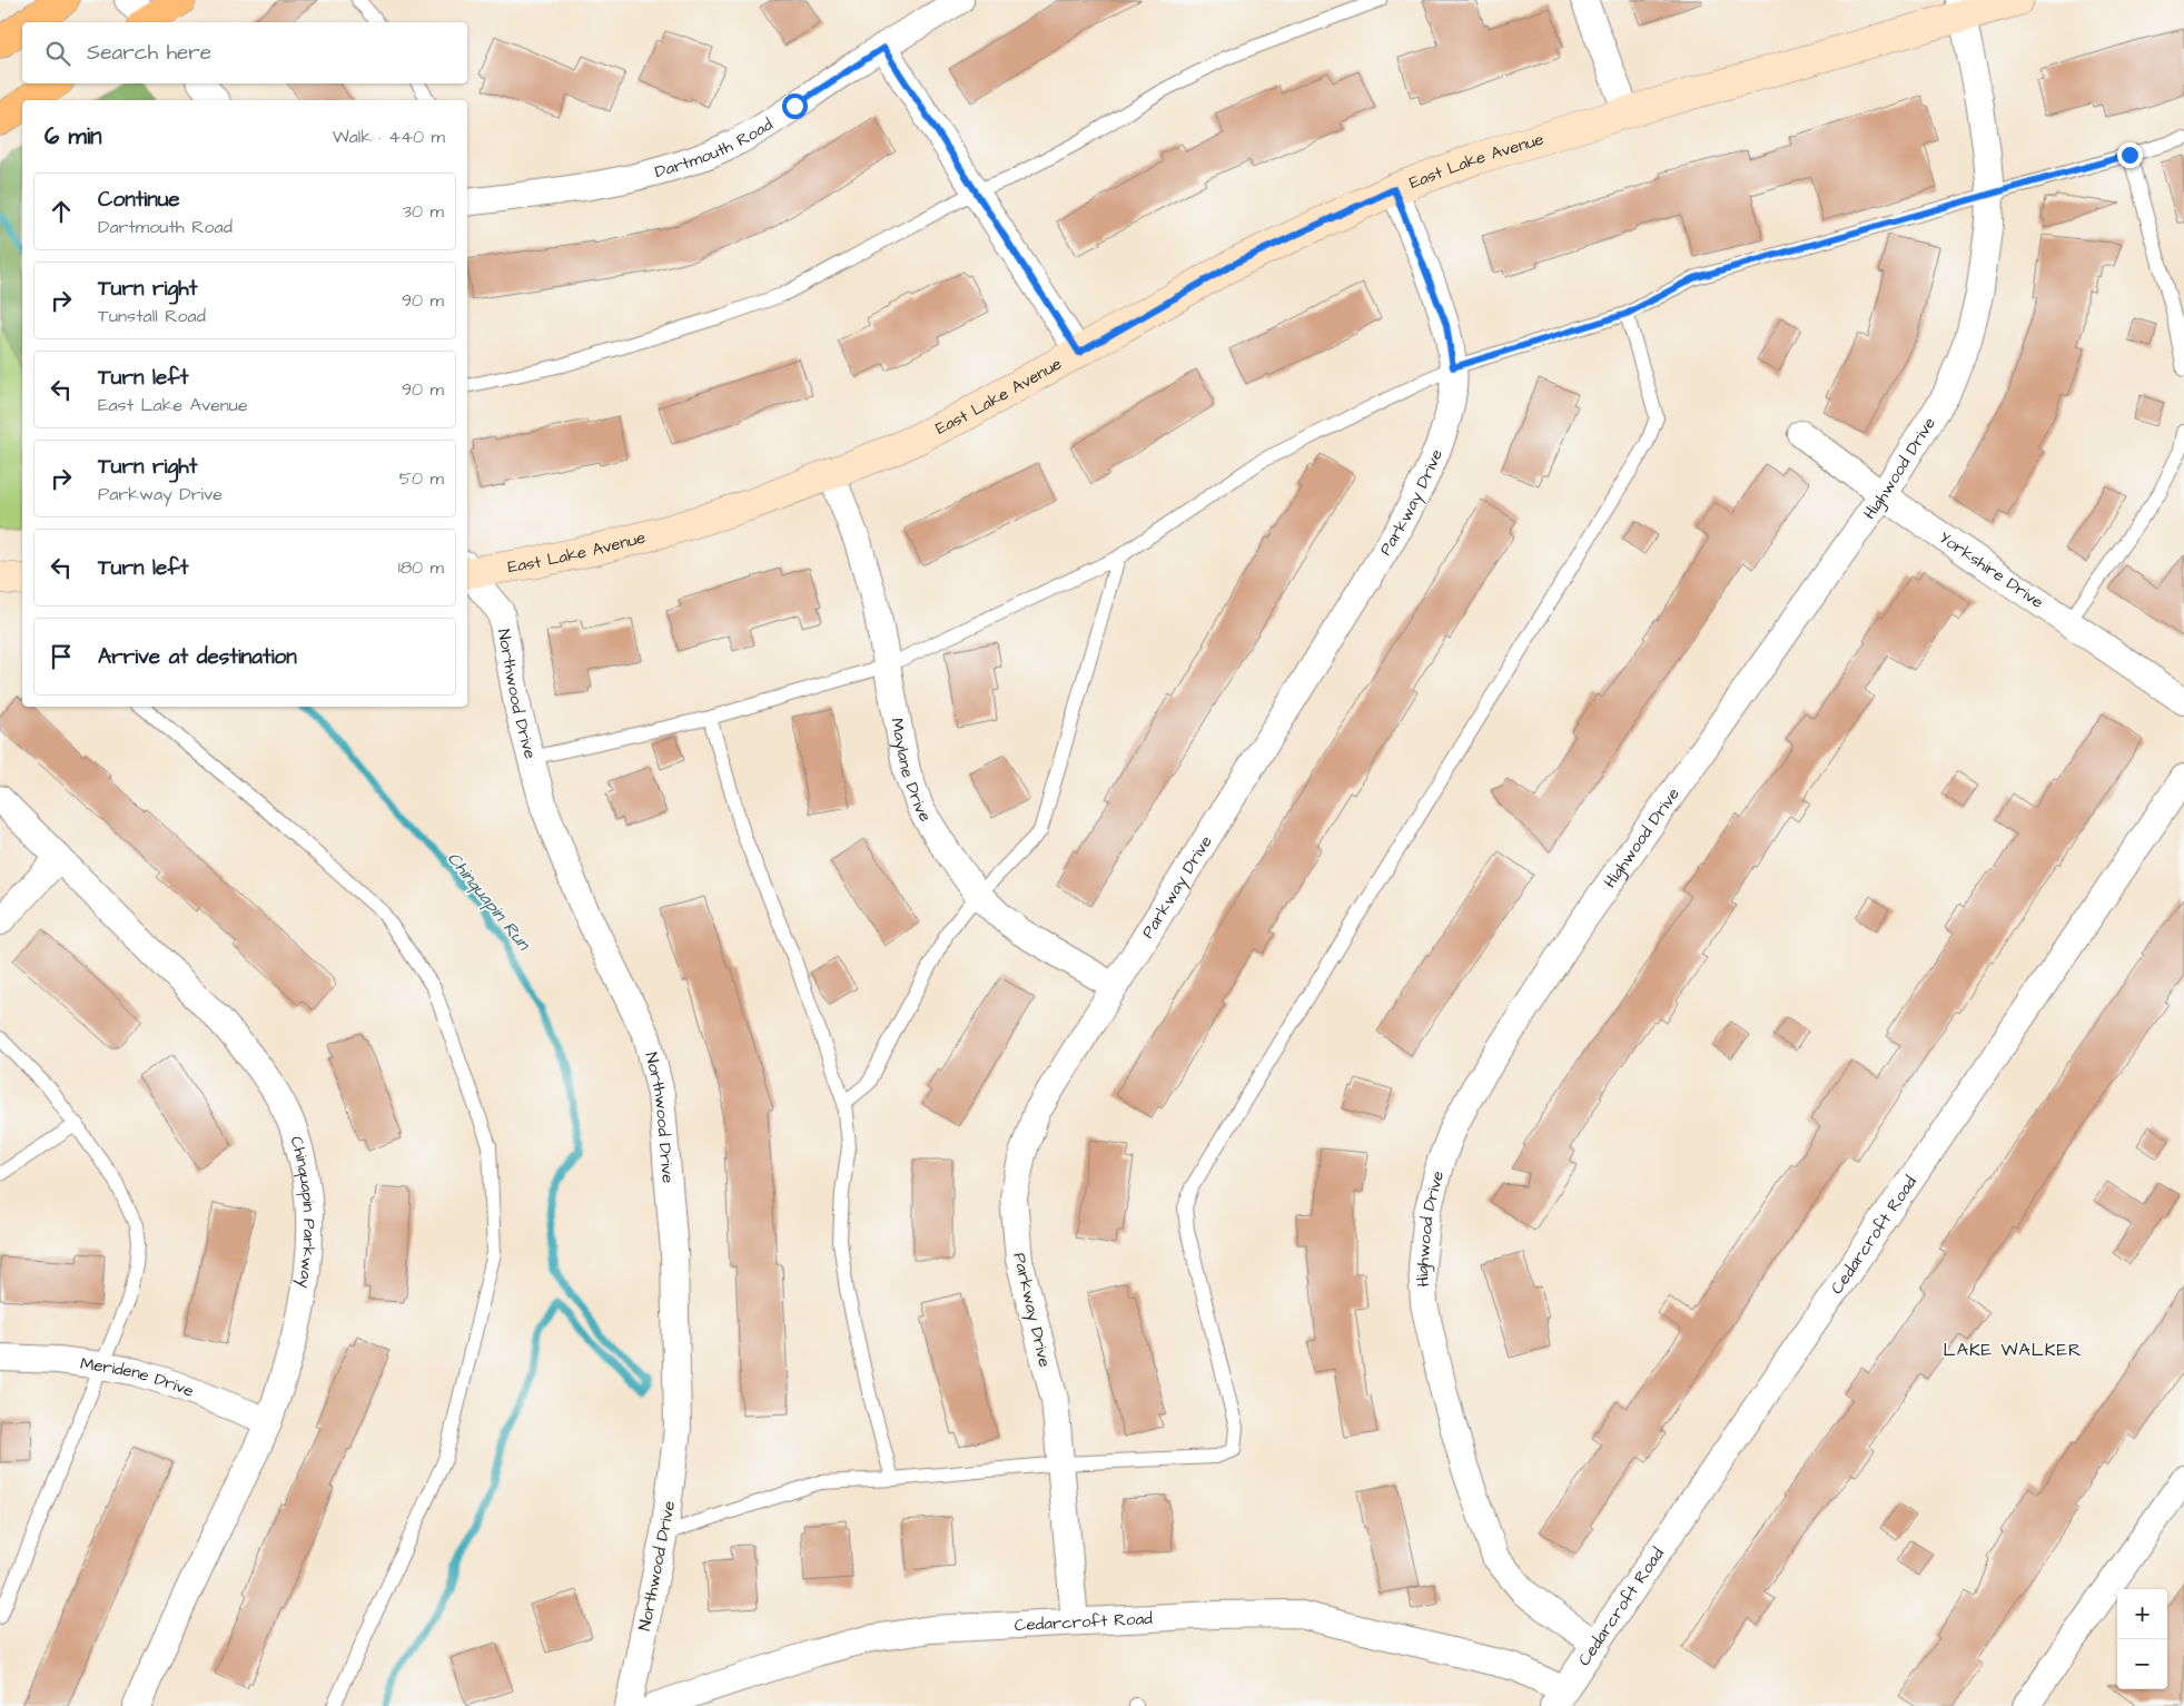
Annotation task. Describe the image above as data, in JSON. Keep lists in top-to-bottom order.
{
  "streets": {
    "street": [
      "Dartmouth Road",
      "East Lake Avenue",
      "Highwood Drive",
      "Parkway Drive",
      "Yorkshire Drive",
      "Northwood Drive",
      "Maylane Drive",
      "Chinquapin Parkway",
      "Cedarcroft Road",
      "Meridene Drive"
    ]
  },
  "crossings": [
    ["East Lake Avenue", "Highwood Drive"],
    ["East Lake Avenue", "Parkway Drive"],
    ["East Lake Avenue", "Maylane Drive"],
    ["Highwood Drive", "Yorkshire Drive"],
    ["Highwood Drive", "Cedarcroft Road"],
    ["Parkway Drive", "Maylane Drive"],
    ["Parkway Drive", "Cedarcroft Road"],
    ["Chinquapin Parkway", "Meridene Drive"]
  ],
  "districts": ["LAKE WALKER"],
  "water": ["Chinquapin Run"],
  "page": {
    "search": "Search here",
    "heading": ["6 min", "Walk · 440 m"],
    "list": [
      ["Continue", "Dartmouth Road", "30 m"],
      ["Turn right", "Tunstall Road", "90 m"],
      ["Turn left", "East Lake Avenue", "90 m"],
      ["Turn right", "Parkway Drive", "50 m"],
      ["Turn left", "180 m"],
      "Arrive at destination"
    ],
    "map_buttons": ["+", "−"]
  }
}
